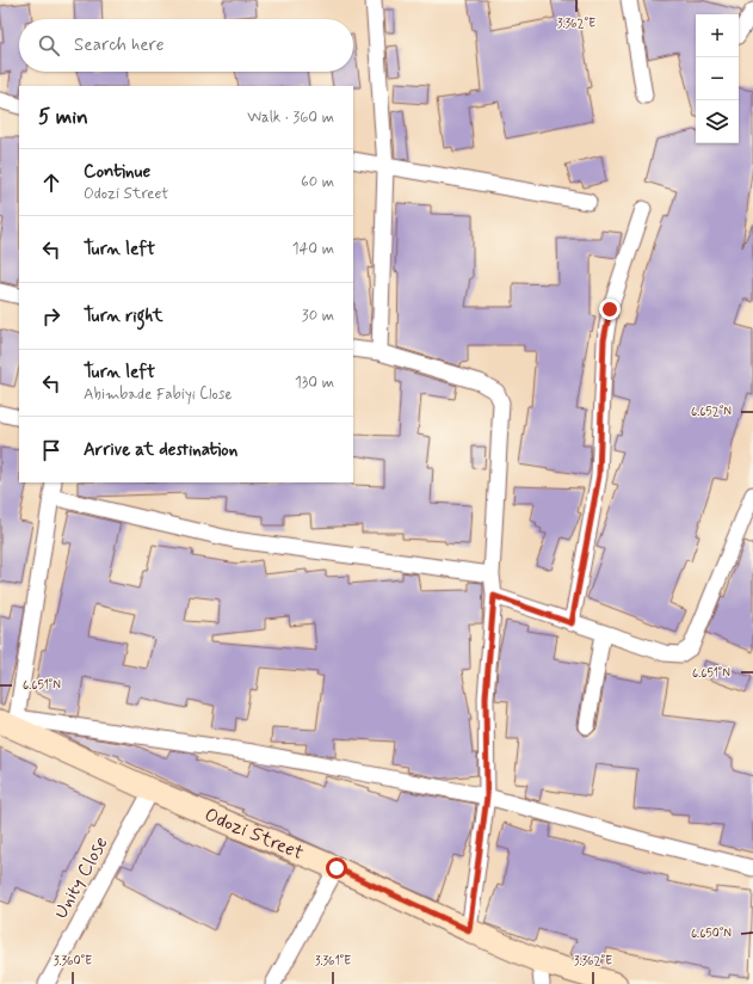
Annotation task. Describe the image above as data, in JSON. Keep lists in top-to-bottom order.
{
  "streets": {
    "main road": ["Odozi Street"],
    "street": ["Unity Close"]
  },
  "crossings": [
    ["Odozi Street", "Unity Close"]
  ],
  "page": {
    "map_buttons": ["+", "−"],
    "search": "Search here",
    "heading": ["5 min", "Walk · 360 m"],
    "list": [
      ["Continue", "Odozi Street", "60 m"],
      ["Turn left", "140 m"],
      ["Turn right", "30 m"],
      ["Turn left", "Abimbade Fabiyi Close", "130 m"],
      "Arrive at destination"
    ]
  },
  "coordinates": [
    "3.362°E",
    "6.652°N",
    "6.651°N",
    "6.650°N",
    "3.360°E",
    "3.361°E"
  ]
}
